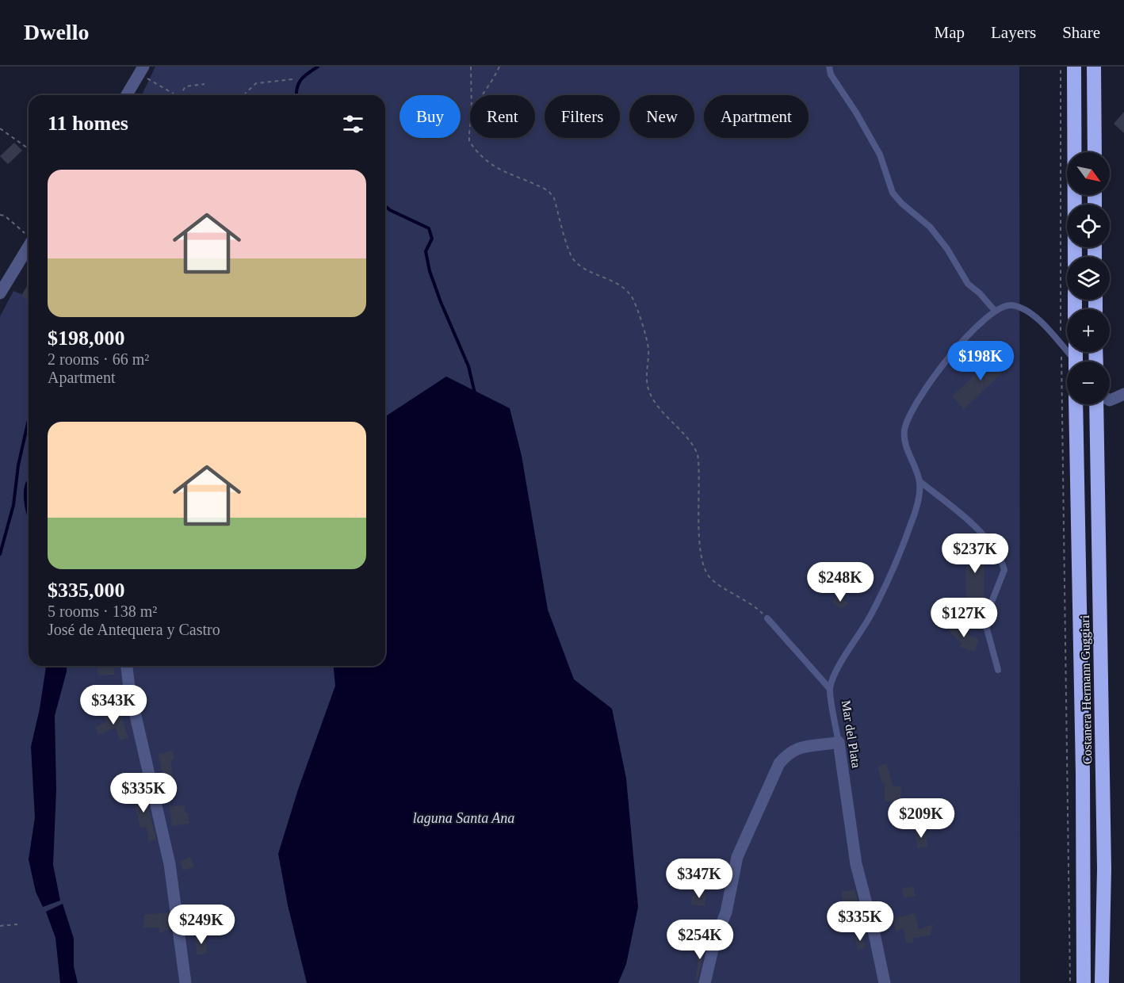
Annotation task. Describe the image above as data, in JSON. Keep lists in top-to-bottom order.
{
  "streets": {
    "highway": ["Costanera Hermann Guggiari"],
    "street": ["Mar del Plata"]
  },
  "water": ["laguna Santa Ana"],
  "north": "bottom right",
  "page": {
    "header": "Dwello",
    "nav": ["Map", "Layers", "Share"],
    "chip": [
      "Buy",
      "Rent",
      "Filters",
      "New",
      "Apartment"
    ],
    "heading": "11 homes",
    "map_buttons": ["+", "−"],
    "list": [
      {
        "name": "$198,000",
        "note": "2 rooms · 66 m² · Apartment"
      },
      {
        "name": "$335,000",
        "note": "5 rooms · 138 m² · José de Antequera y Castro"
      }
    ],
    "price": [
      "$198K",
      "$237K",
      "$248K",
      "$127K",
      "$343K",
      "$335K",
      "$209K",
      "$347K",
      "$335K",
      "$249K",
      "$254K"
    ]
  }
}
